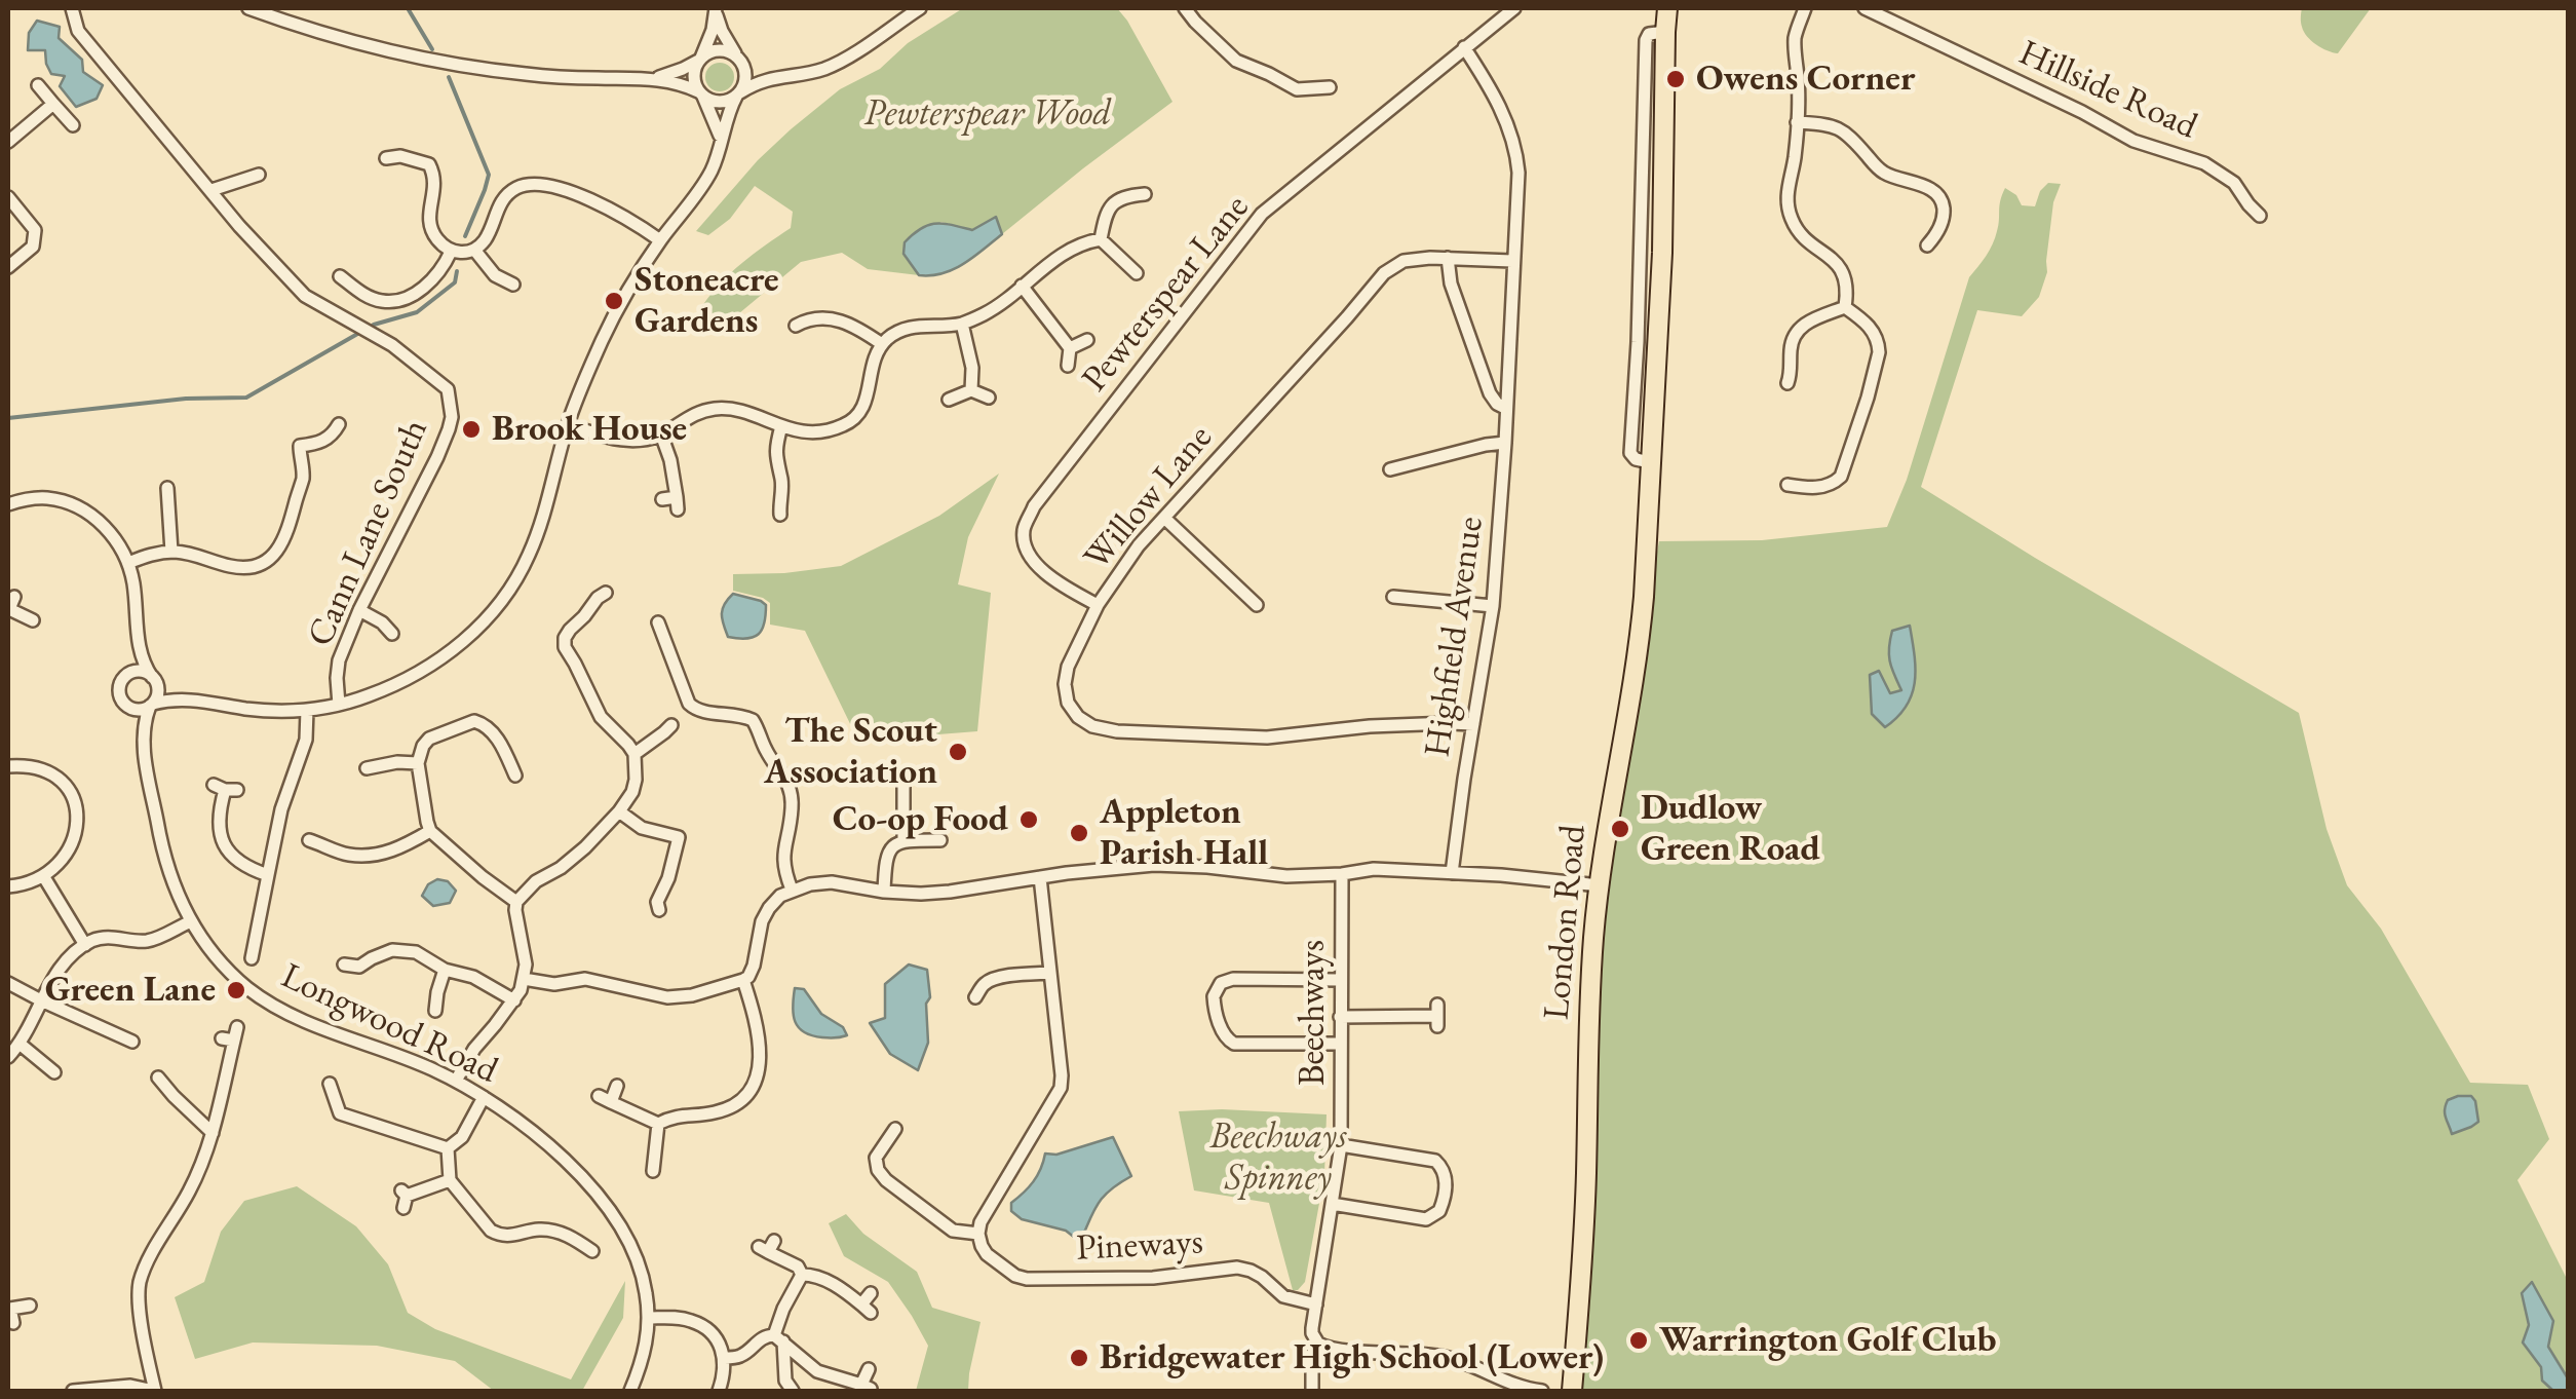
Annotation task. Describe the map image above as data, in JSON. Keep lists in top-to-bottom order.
{
  "streets": {
    "highway": ["London Road"],
    "street": [
      "Hillside Road",
      "Pewterspear Lane",
      "Willow Lane",
      "Cann Lane South",
      "Highfield Avenue",
      "Beechways",
      "Longwood Road",
      "Pineways"
    ]
  },
  "crossings": [
    ["Pewterspear Lane", "Willow Lane"],
    ["Pewterspear Lane", "Highfield Avenue"],
    ["Willow Lane", "Highfield Avenue"],
    ["Beechways", "Pineways"]
  ],
  "parks": ["Pewterspear Wood", "Beechways Spinney"],
  "places": [
    "Owens Corner",
    "Stoneacre Gardens",
    "Brook House",
    "The Scout Association",
    "Co-op Food",
    "Dudlow Green Road",
    "Appleton Parish Hall",
    "Green Lane",
    "Warrington Golf Club",
    "Bridgewater High School (Lower)"
  ]
}
